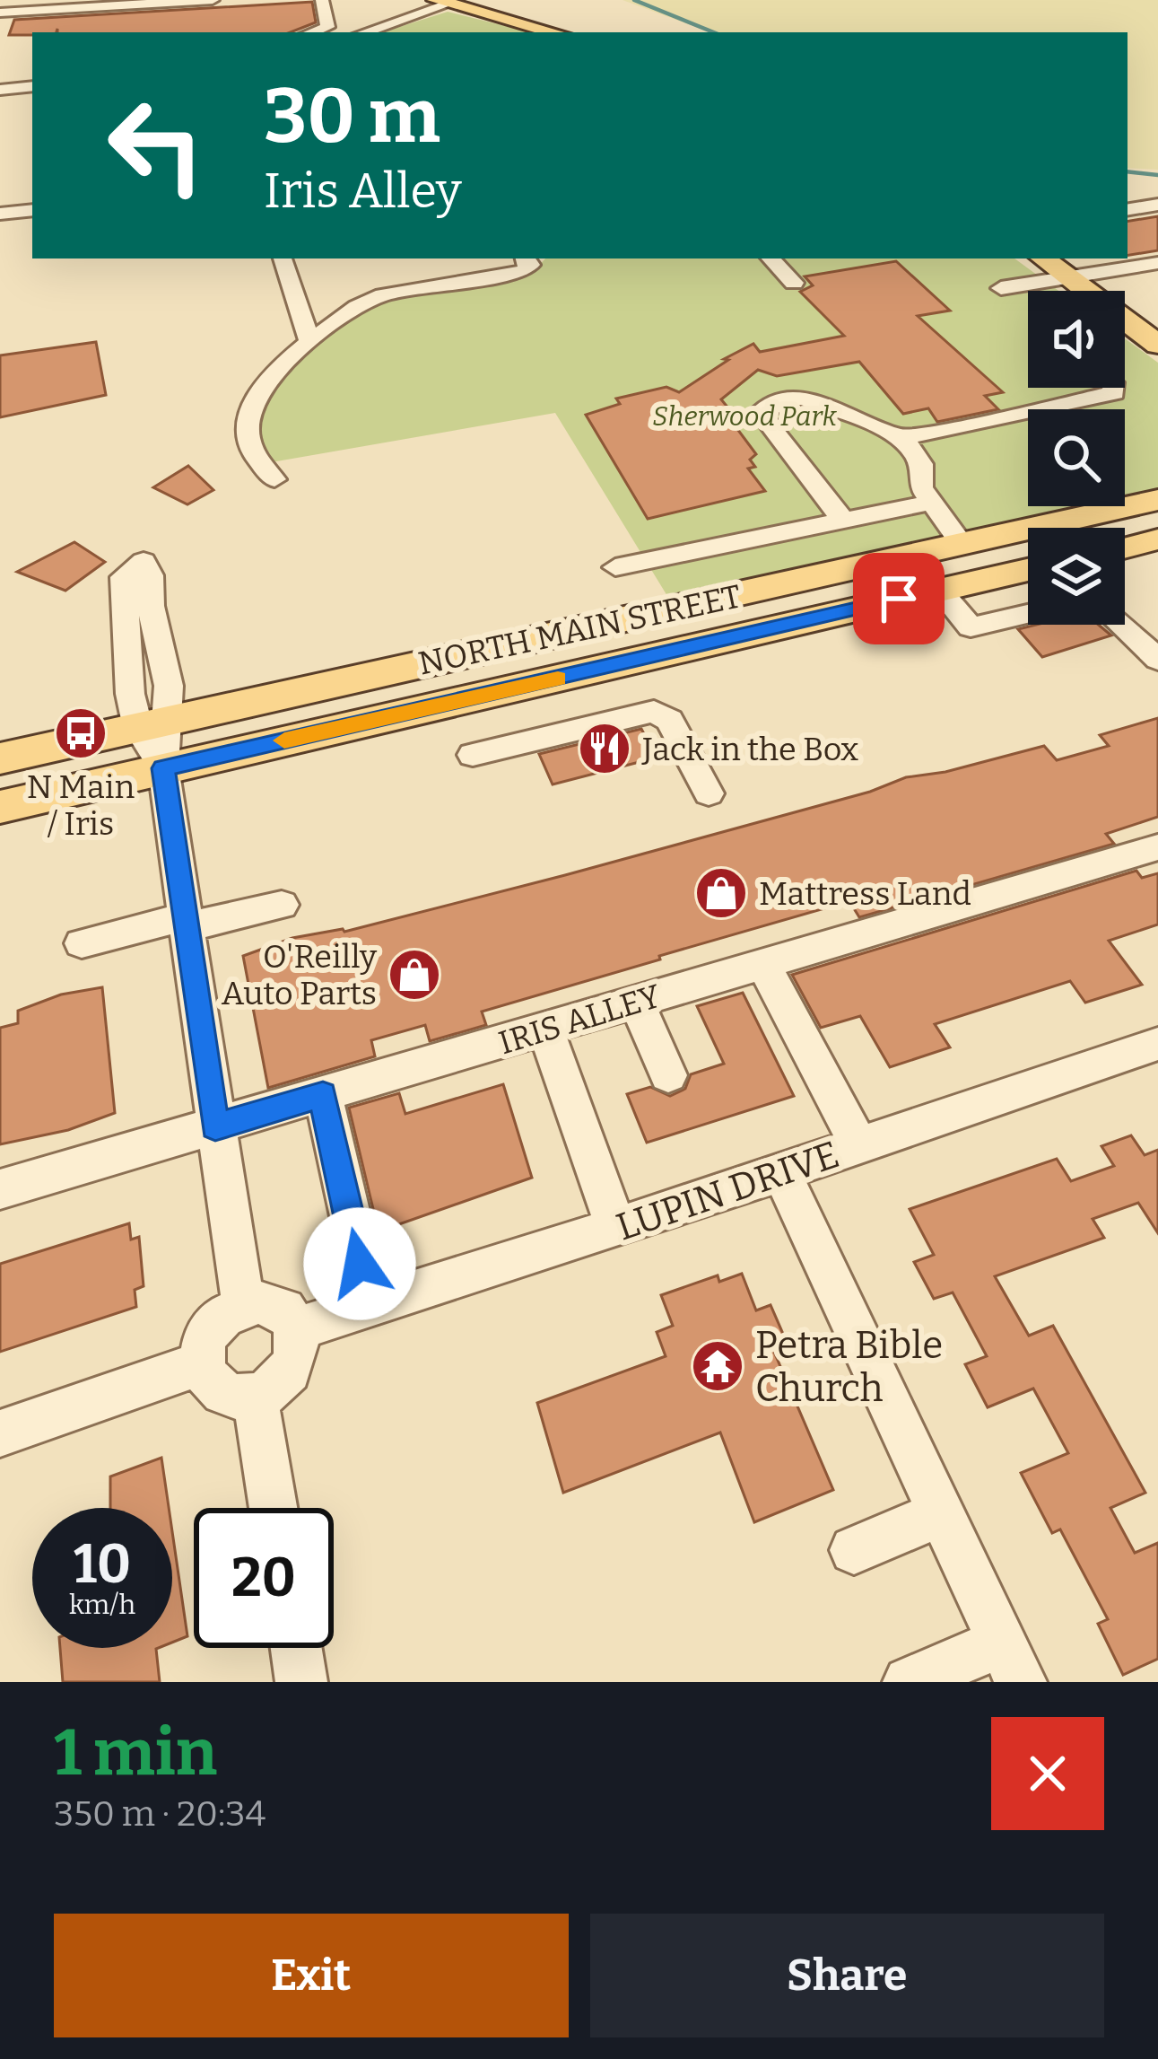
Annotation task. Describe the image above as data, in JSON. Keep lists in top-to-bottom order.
{
  "streets": {
    "main road": ["NORTH MAIN STREET"],
    "street": ["IRIS ALLEY", "LUPIN DRIVE"]
  },
  "parks": ["Sherwood Park"],
  "places": {
    "bus stop": ["N Main / Iris"],
    "restaurant": ["Jack in the Box"],
    "shop": ["Mattress Land", "O'Reilly Auto Parts"],
    "temple": ["Petra Bible Church"]
  },
  "page": {
    "turn": ["30 m", "Iris Alley"],
    "speed": "10 km/h",
    "limit": "20",
    "heading": ["1 min", "350 m · 20:34"],
    "buttons": ["Exit", "Share"]
  }
}
